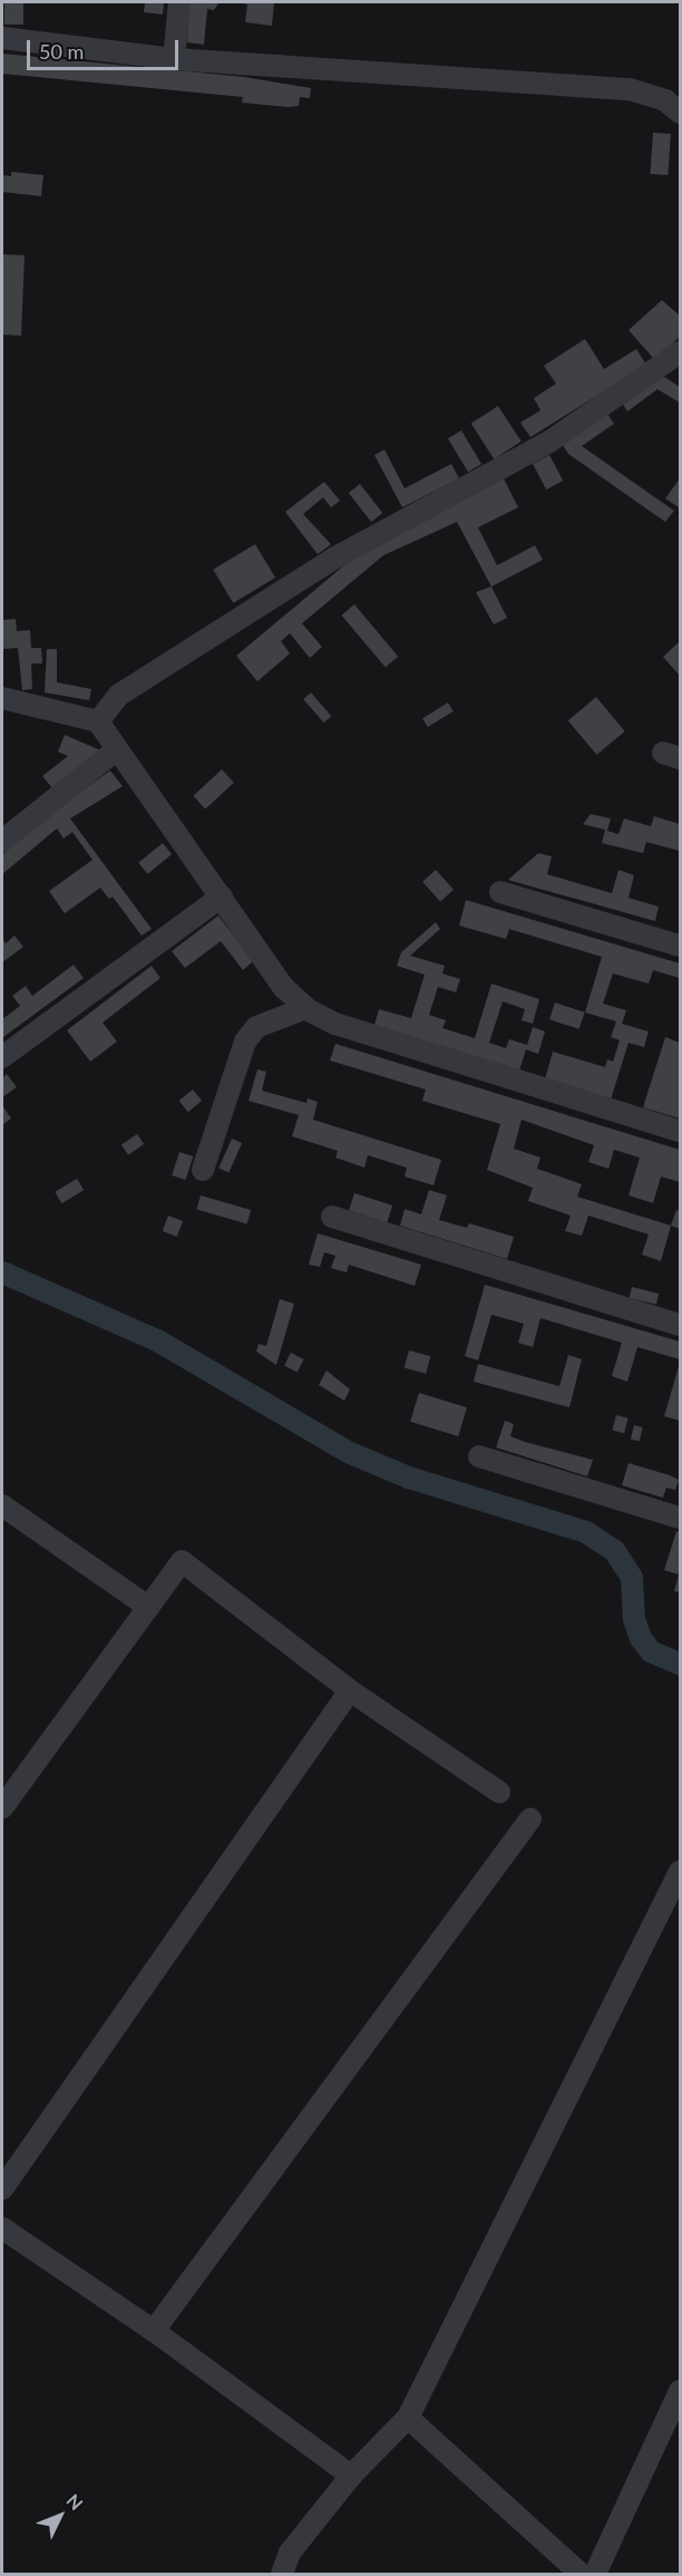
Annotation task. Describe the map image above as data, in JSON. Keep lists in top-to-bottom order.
{
  "scale_bar": "50 m",
  "north": "top right"
}
